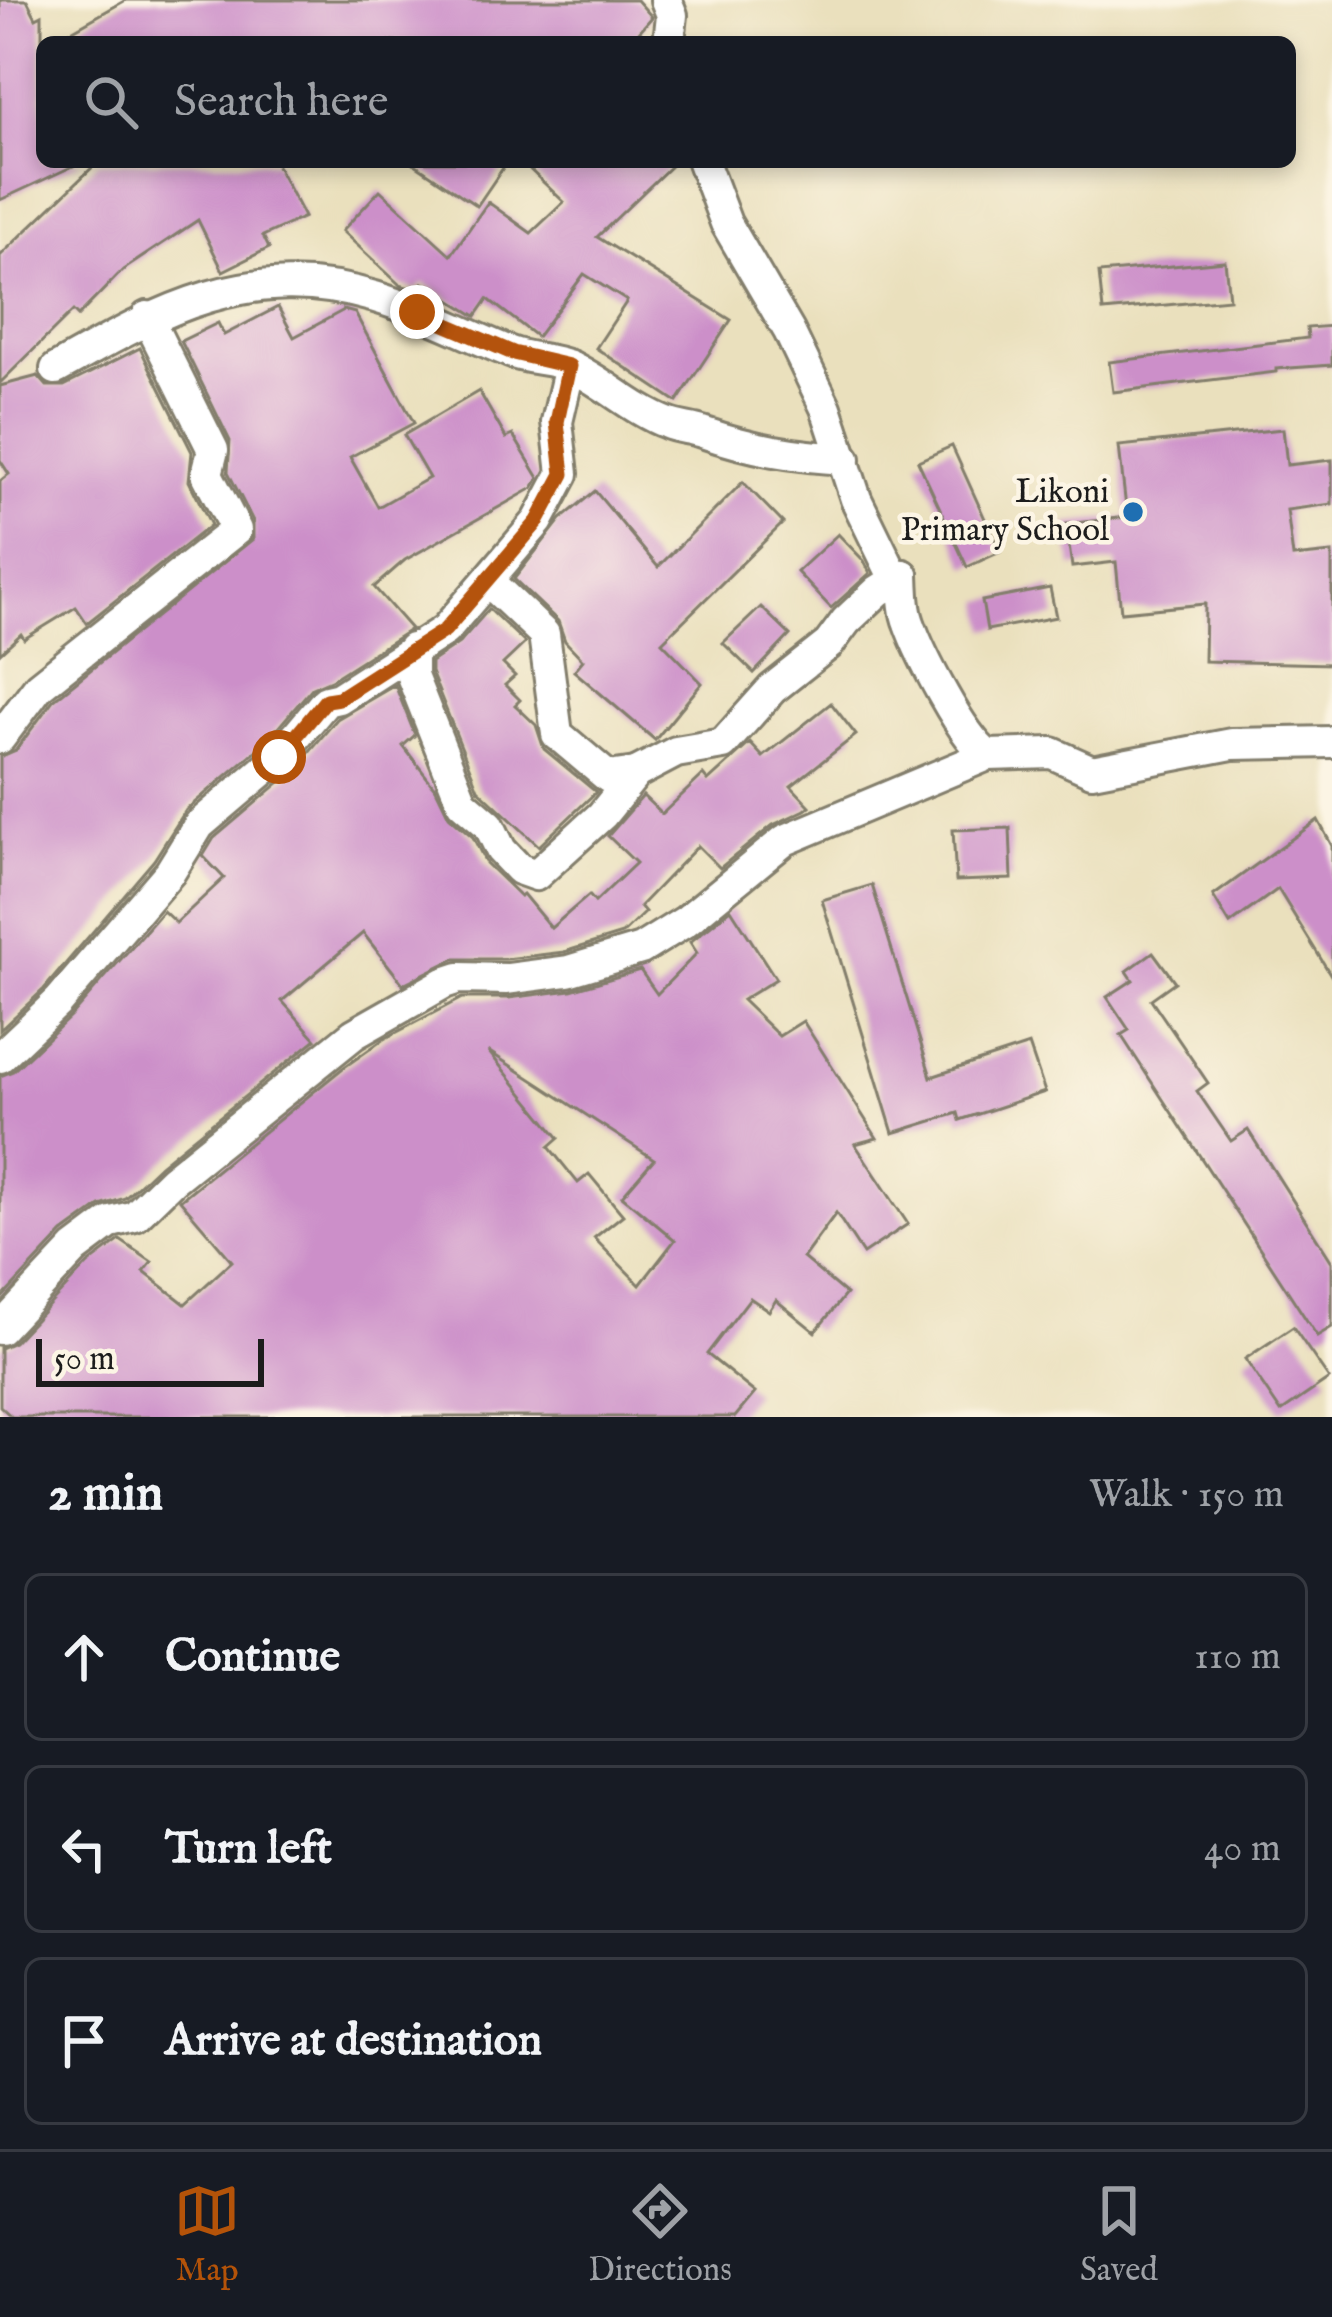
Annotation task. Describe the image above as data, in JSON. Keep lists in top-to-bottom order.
{
  "places": ["Likoni Primary School"],
  "scale_bar": "50 m",
  "page": {
    "search": "Search here",
    "scale": "50 m",
    "heading": ["2 min", "Walk · 150 m"],
    "list": [
      ["Continue", "110 m"],
      ["Turn left", "40 m"],
      "Arrive at destination"
    ],
    "nav": ["Map", "Directions", "Saved"]
  }
}
